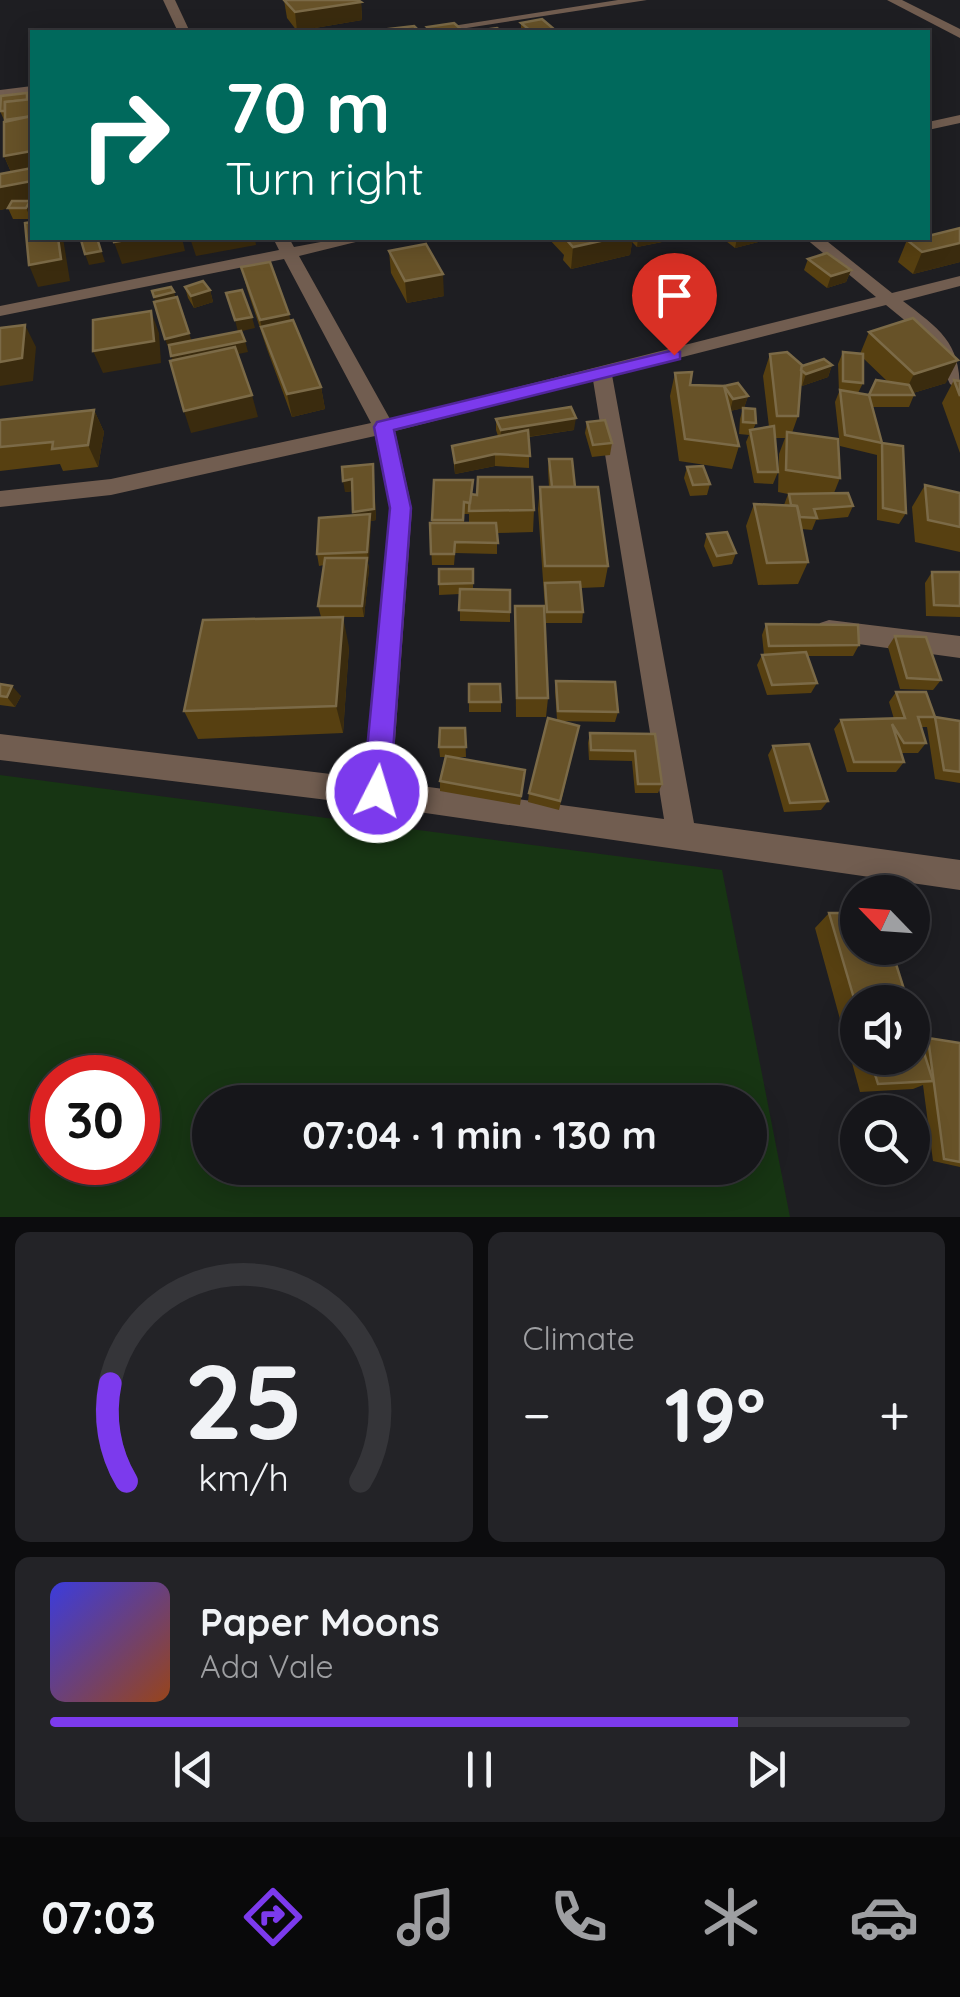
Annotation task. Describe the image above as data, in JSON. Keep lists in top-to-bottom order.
{
  "north": "top left",
  "page": {
    "turn": ["70 m", "Turn right"],
    "limit": "30",
    "trip": "07:04 · 1 min · 130 m",
    "tile": "Climate",
    "heat": ["−", "19°", "+"],
    "song": ["Paper Moons", "Ada Vale"],
    "tabs": "07:03",
    "gauge": ["25", "km/h"]
  }
}
